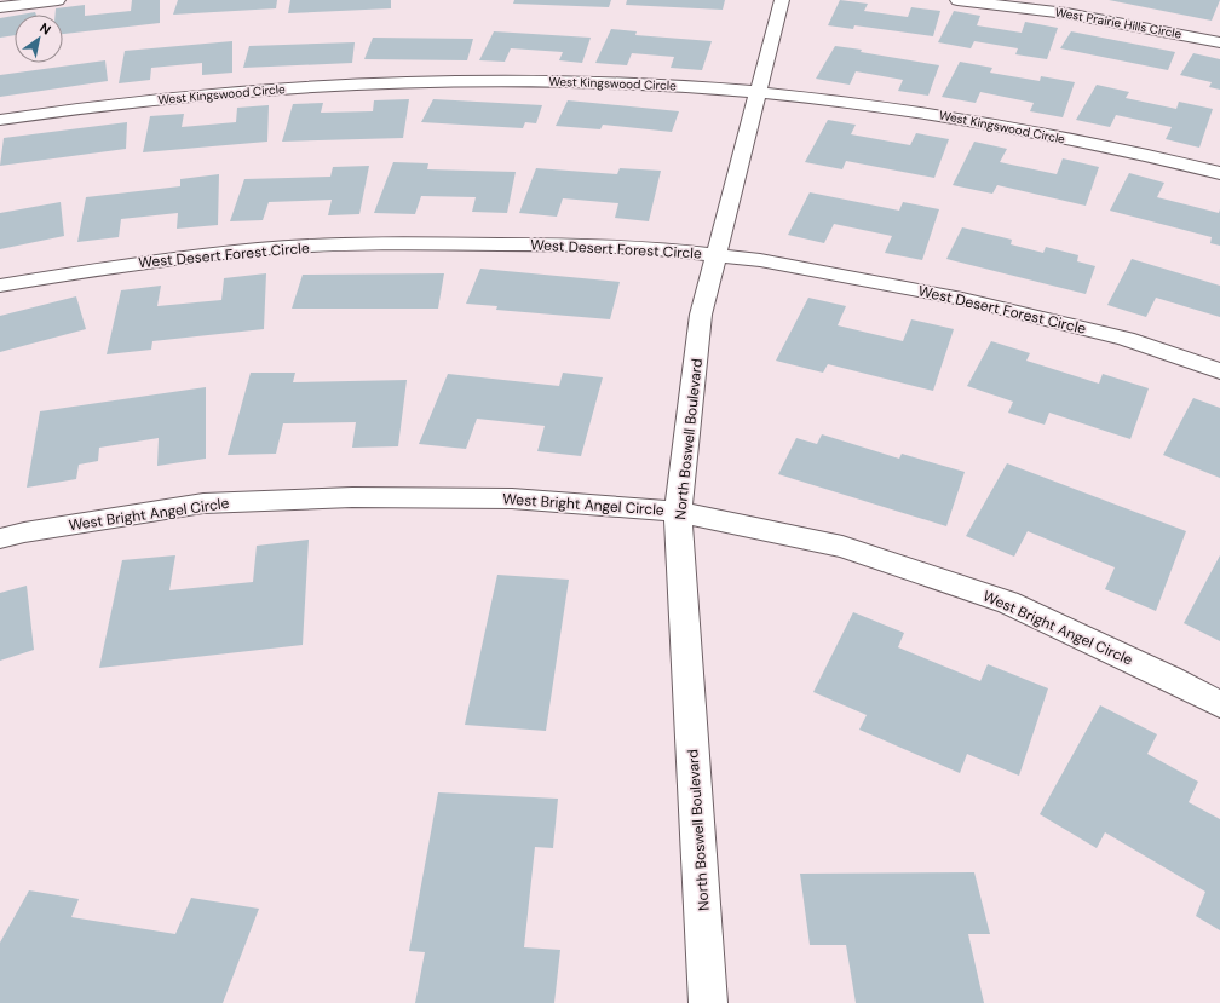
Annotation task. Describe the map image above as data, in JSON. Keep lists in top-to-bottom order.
{
  "streets": {
    "street": [
      "West Prairie Hills Circle",
      "West Kingswood Circle",
      "West Desert Forest Circle",
      "North Boswell Boulevard",
      "West Bright Angel Circle"
    ]
  },
  "crossings": [
    ["West Kingswood Circle", "North Boswell Boulevard"],
    ["West Desert Forest Circle", "North Boswell Boulevard"],
    ["North Boswell Boulevard", "West Bright Angel Circle"]
  ],
  "north": "top right"
}
